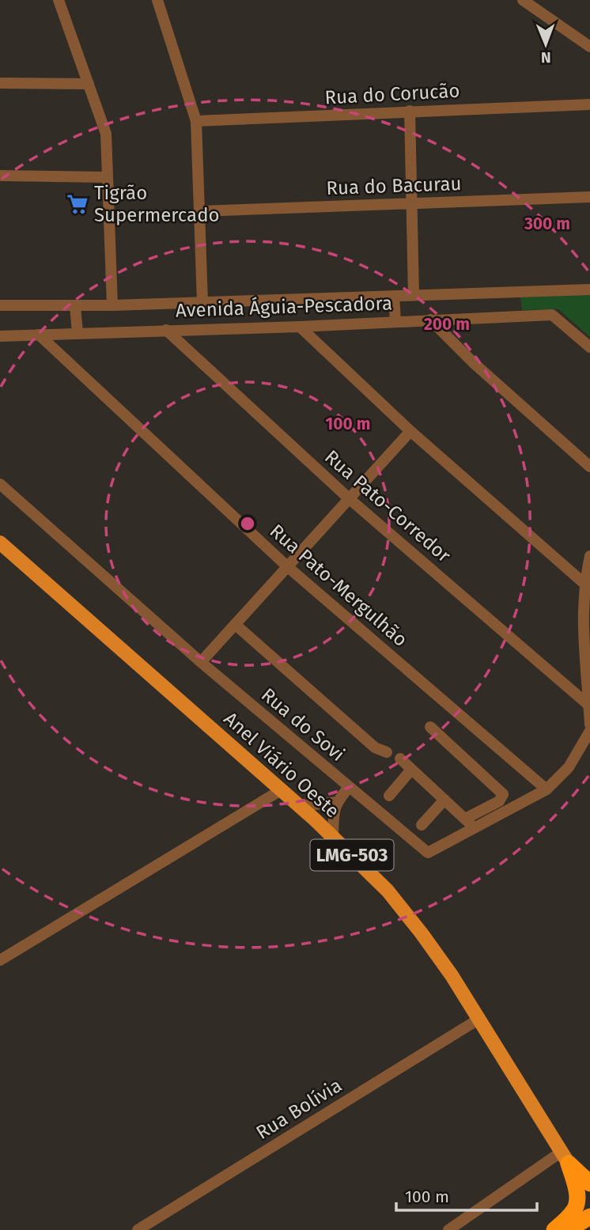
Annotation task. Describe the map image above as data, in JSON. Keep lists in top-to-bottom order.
{
  "streets": {
    "main road": ["Anel Viário Oeste", "LMG-503"],
    "street": [
      "Rua do Corucão",
      "Rua do Bacurau",
      "Avenida Águia-Pescadora",
      "Rua Pato-Corredor",
      "Rua Pato-Mergulhão",
      "Rua do Sovi",
      "Rua Bolívia"
    ]
  },
  "crossings": [
    ["Avenida Águia-Pescadora", "Rua Pato-Corredor"],
    ["Avenida Águia-Pescadora", "Rua Pato-Mergulhão"],
    ["Rua Pato-Mergulhão", "Rua do Sovi"],
    ["Anel Viário Oeste", "Rua Bolívia"]
  ],
  "places": {
    "supermarket": ["Tigrão Supermercado"]
  },
  "scale_bar": "100 m",
  "north": "bottom",
  "rings": ["300 m", "200 m", "100 m"]
}
